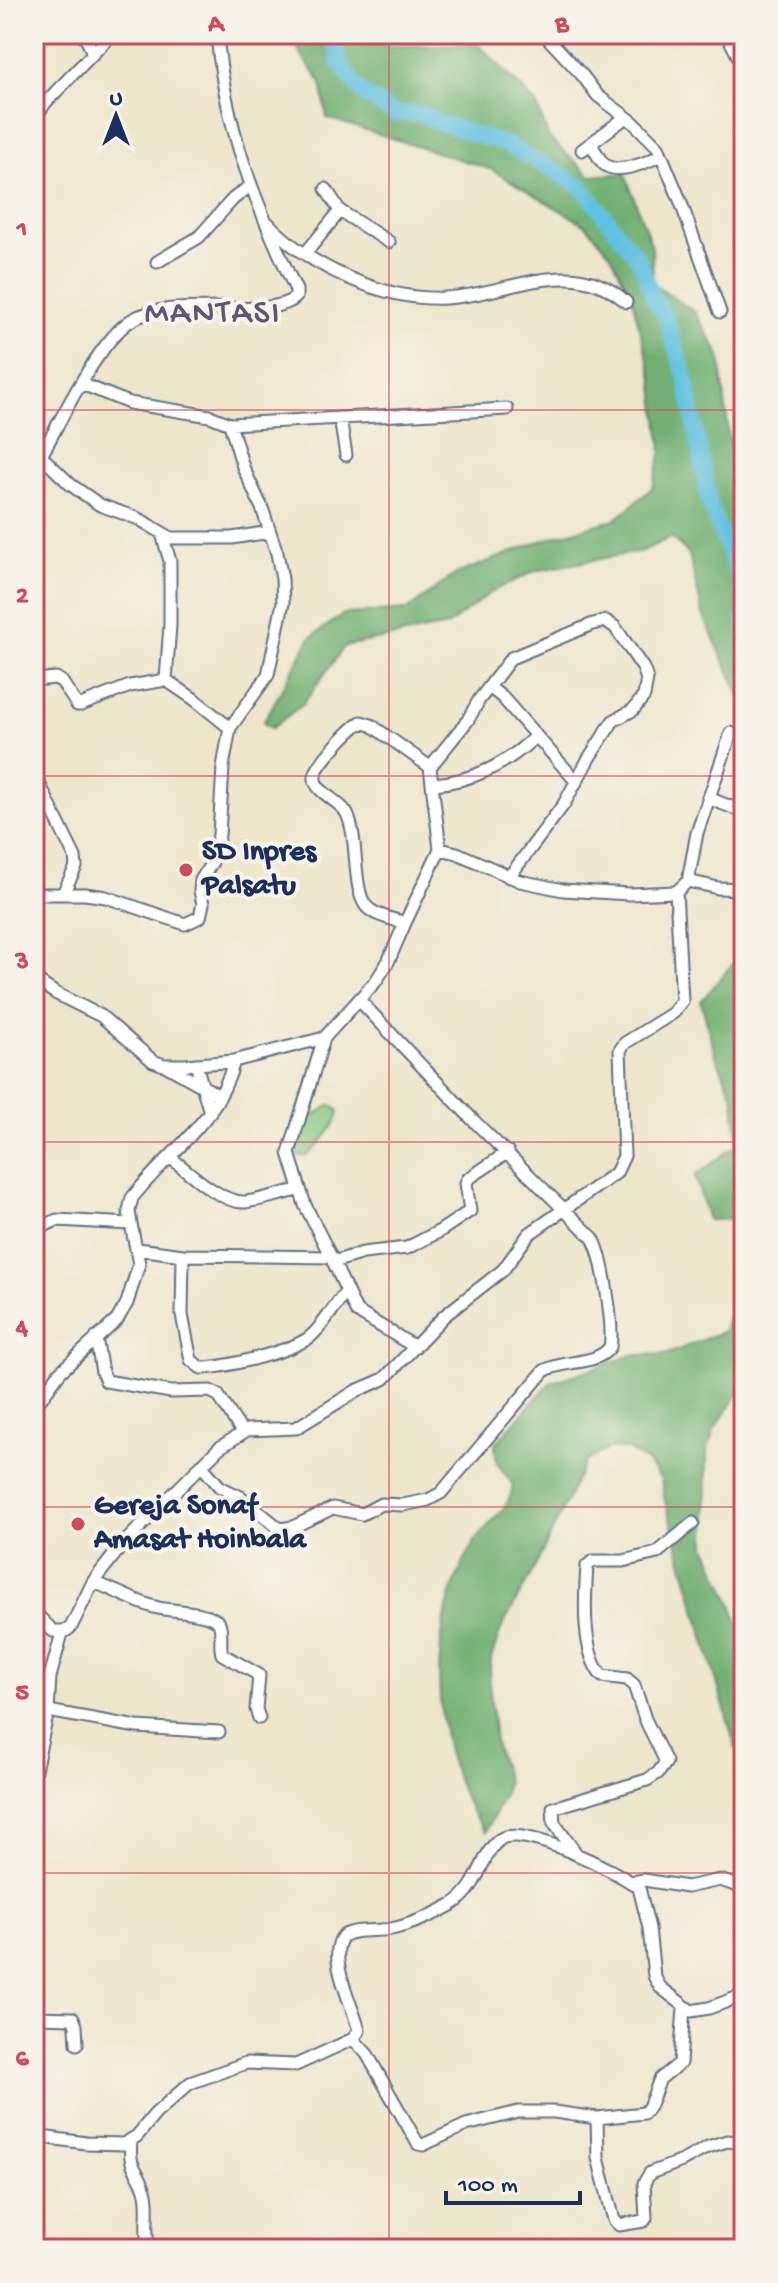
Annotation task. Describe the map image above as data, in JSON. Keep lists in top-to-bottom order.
{
  "districts": ["MANTASI"],
  "places": ["SD Inpres Palsatu", "Gereja Sonaf Amasat Hoinbala"],
  "scale_bar": "100 m",
  "north": "top",
  "grid": {
    "columns": ["A", "B"],
    "rows": [
      "1",
      "2",
      "3",
      "4",
      "5",
      "6"
    ]
  }
}
